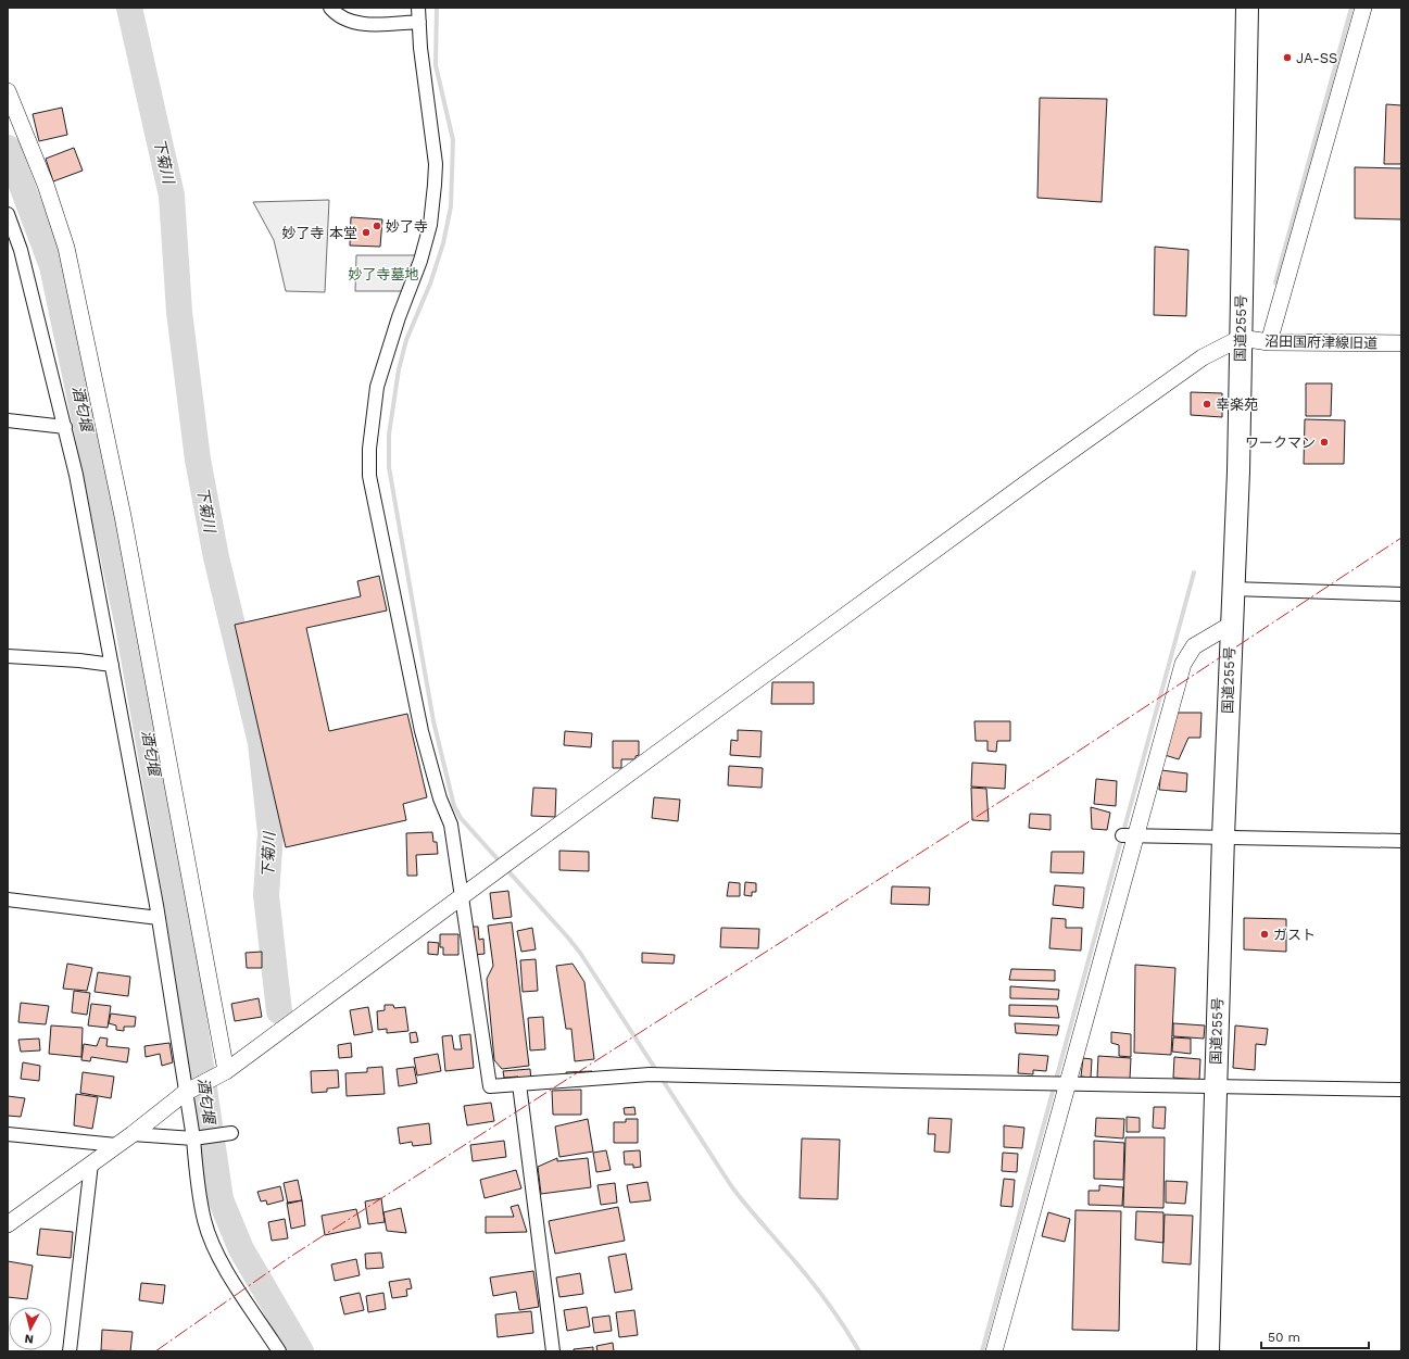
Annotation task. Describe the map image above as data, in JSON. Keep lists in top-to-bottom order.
{
  "streets": {
    "highway": ["国道255号"],
    "street": ["沼田国府津線旧道"]
  },
  "crossings": [
    ["国道255号", "沼田国府津線旧道"]
  ],
  "water": ["下菊川", "酒匂堰"],
  "parks": ["妙了寺墓地"],
  "places": [
    "JA-SS",
    "妙了寺",
    "妙了寺 本堂",
    "幸楽苑",
    "ワークマン",
    "ガスト"
  ],
  "scale_bar": "50 m",
  "north": "bottom"
}
